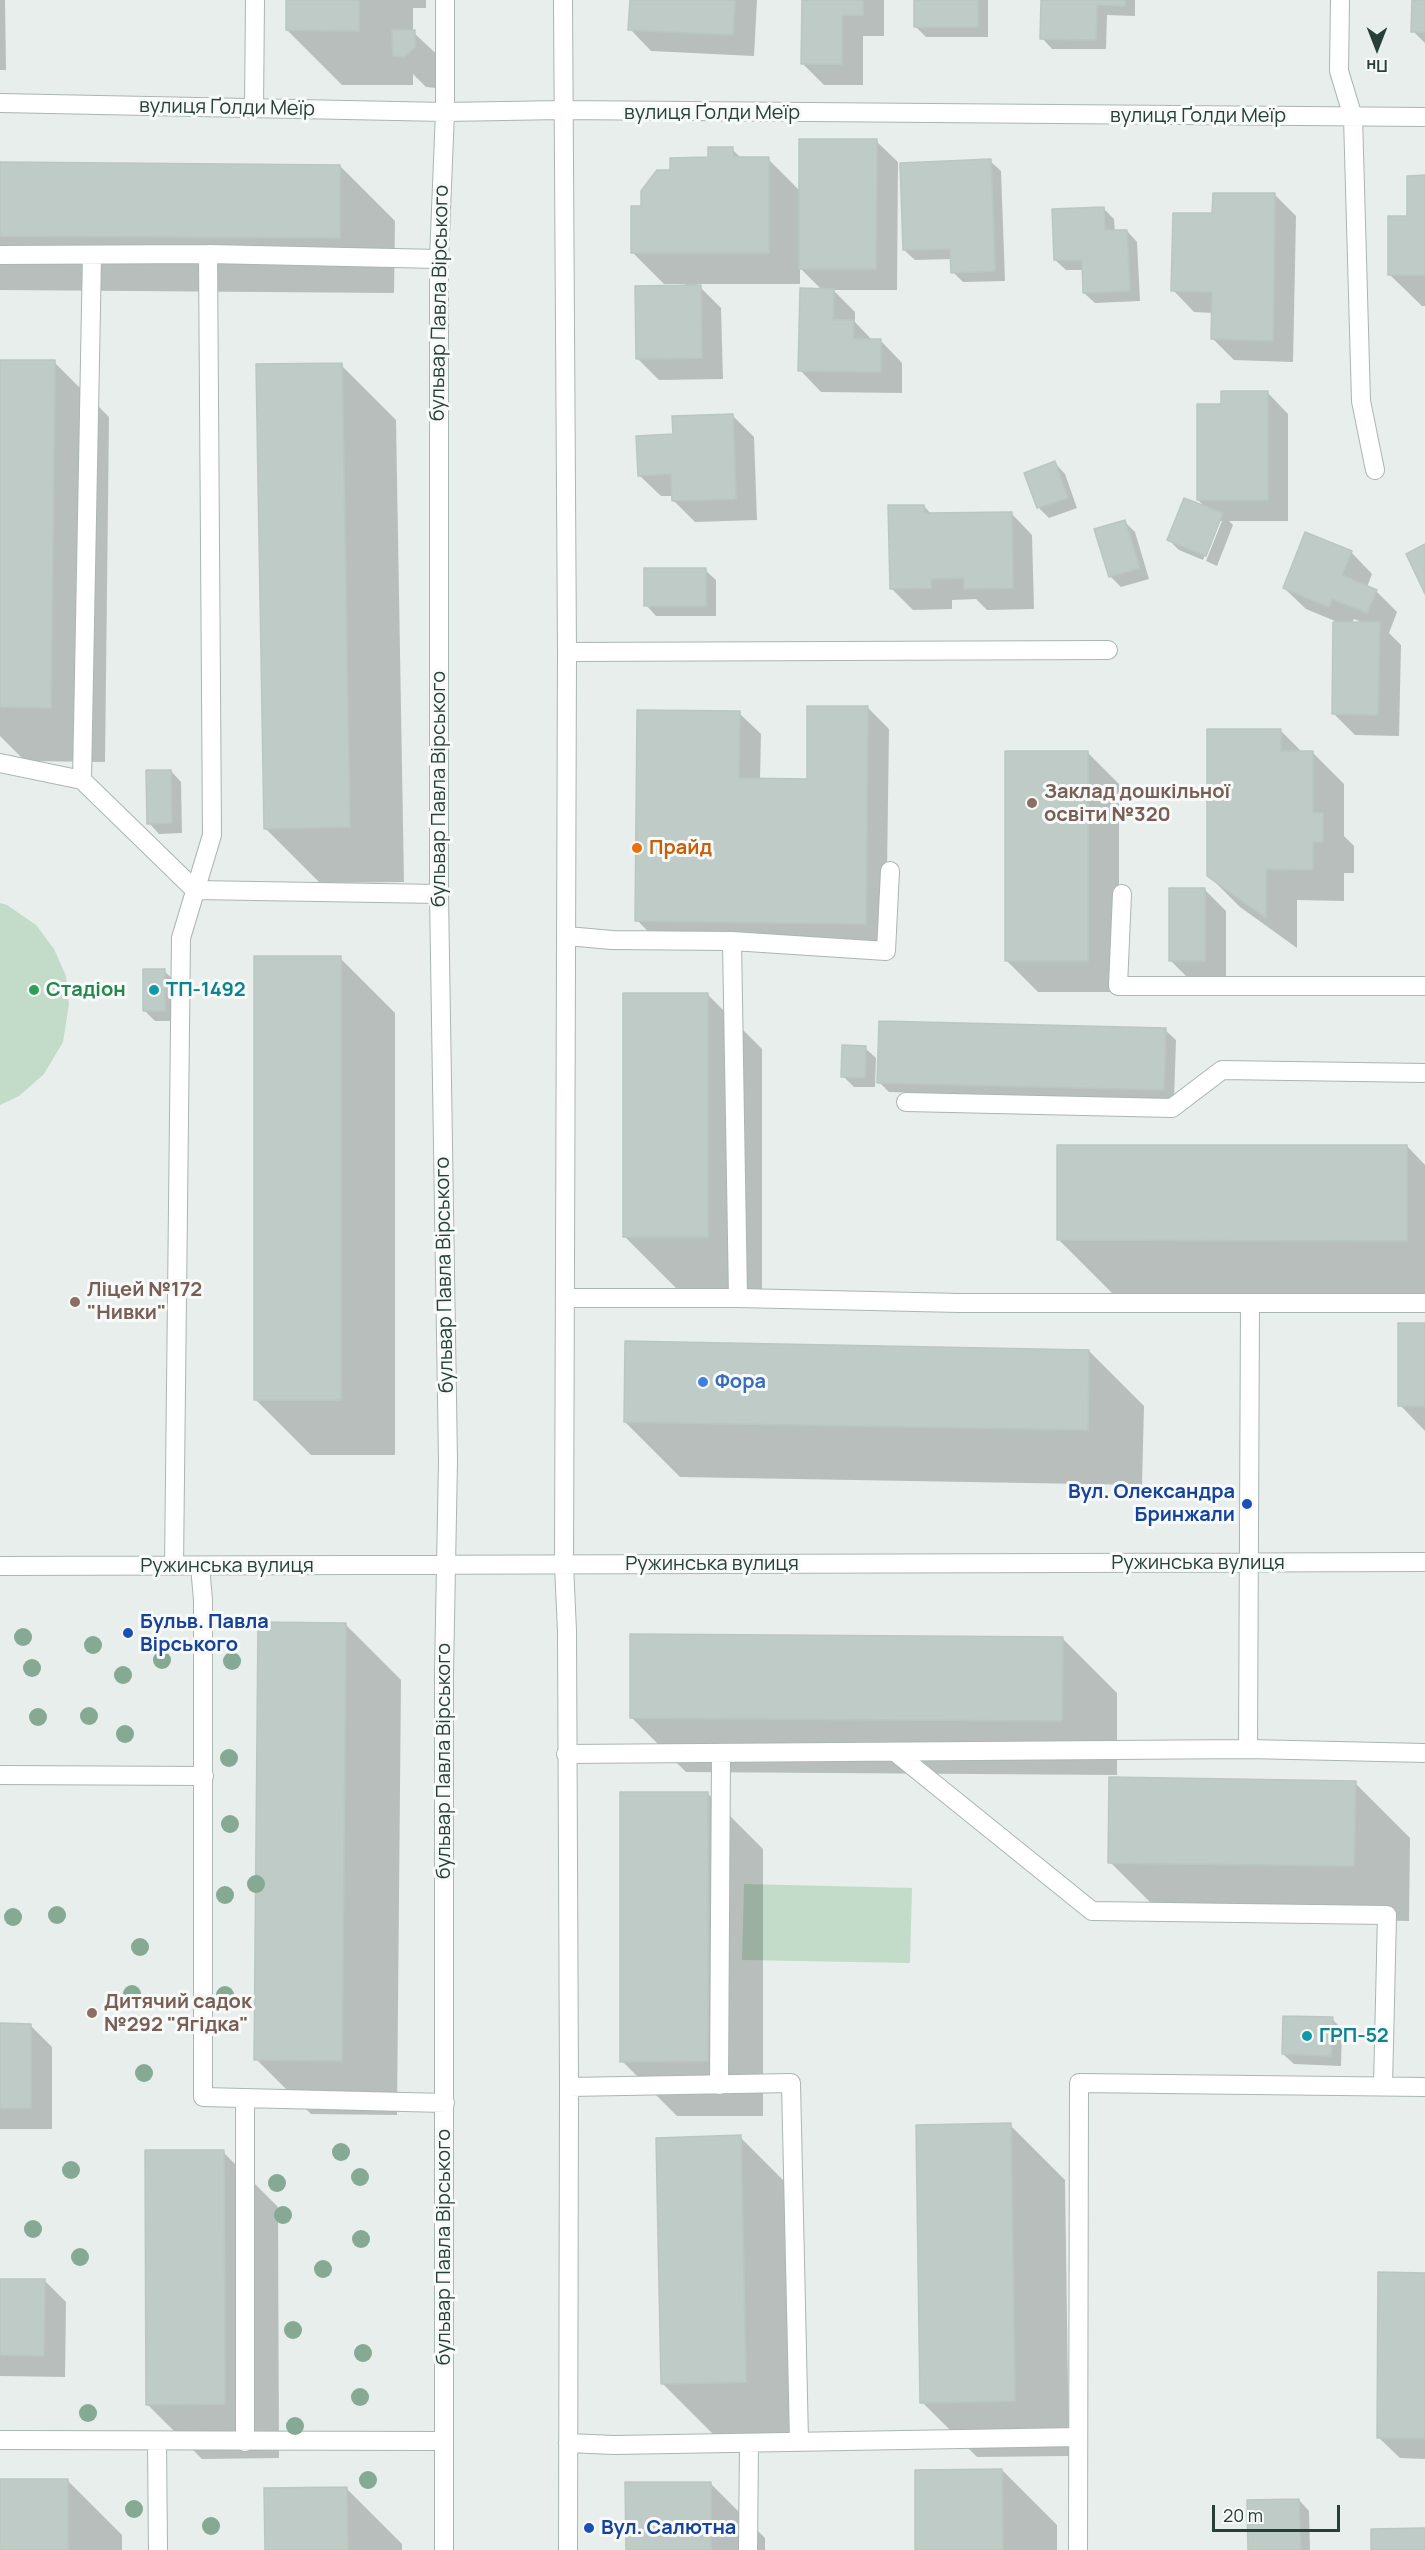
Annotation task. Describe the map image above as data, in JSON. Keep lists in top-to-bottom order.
{
  "streets": {
    "street": ["вулиця Ґолди Меїр", "бульвар Павла Вірського", "Ружинська вулиця"]
  },
  "crossings": [
    ["вулиця Ґолди Меїр", "бульвар Павла Вірського"],
    ["бульвар Павла Вірського", "Ружинська вулиця"]
  ],
  "places": [
    "Заклад дошкільної освіти №320",
    "Прайд",
    "Стадіон",
    "ТП-1492",
    "Ліцей №172 \"Нивки\"",
    "Фора",
    "Вул. Олександра Бринжали",
    "Бульв. Павла Вірського",
    "Дитячий садок №292 \"Ягідка\"",
    "ГРП-52",
    "Вул. Салютна"
  ],
  "scale_bar": "20 m",
  "north": "bottom"
}
